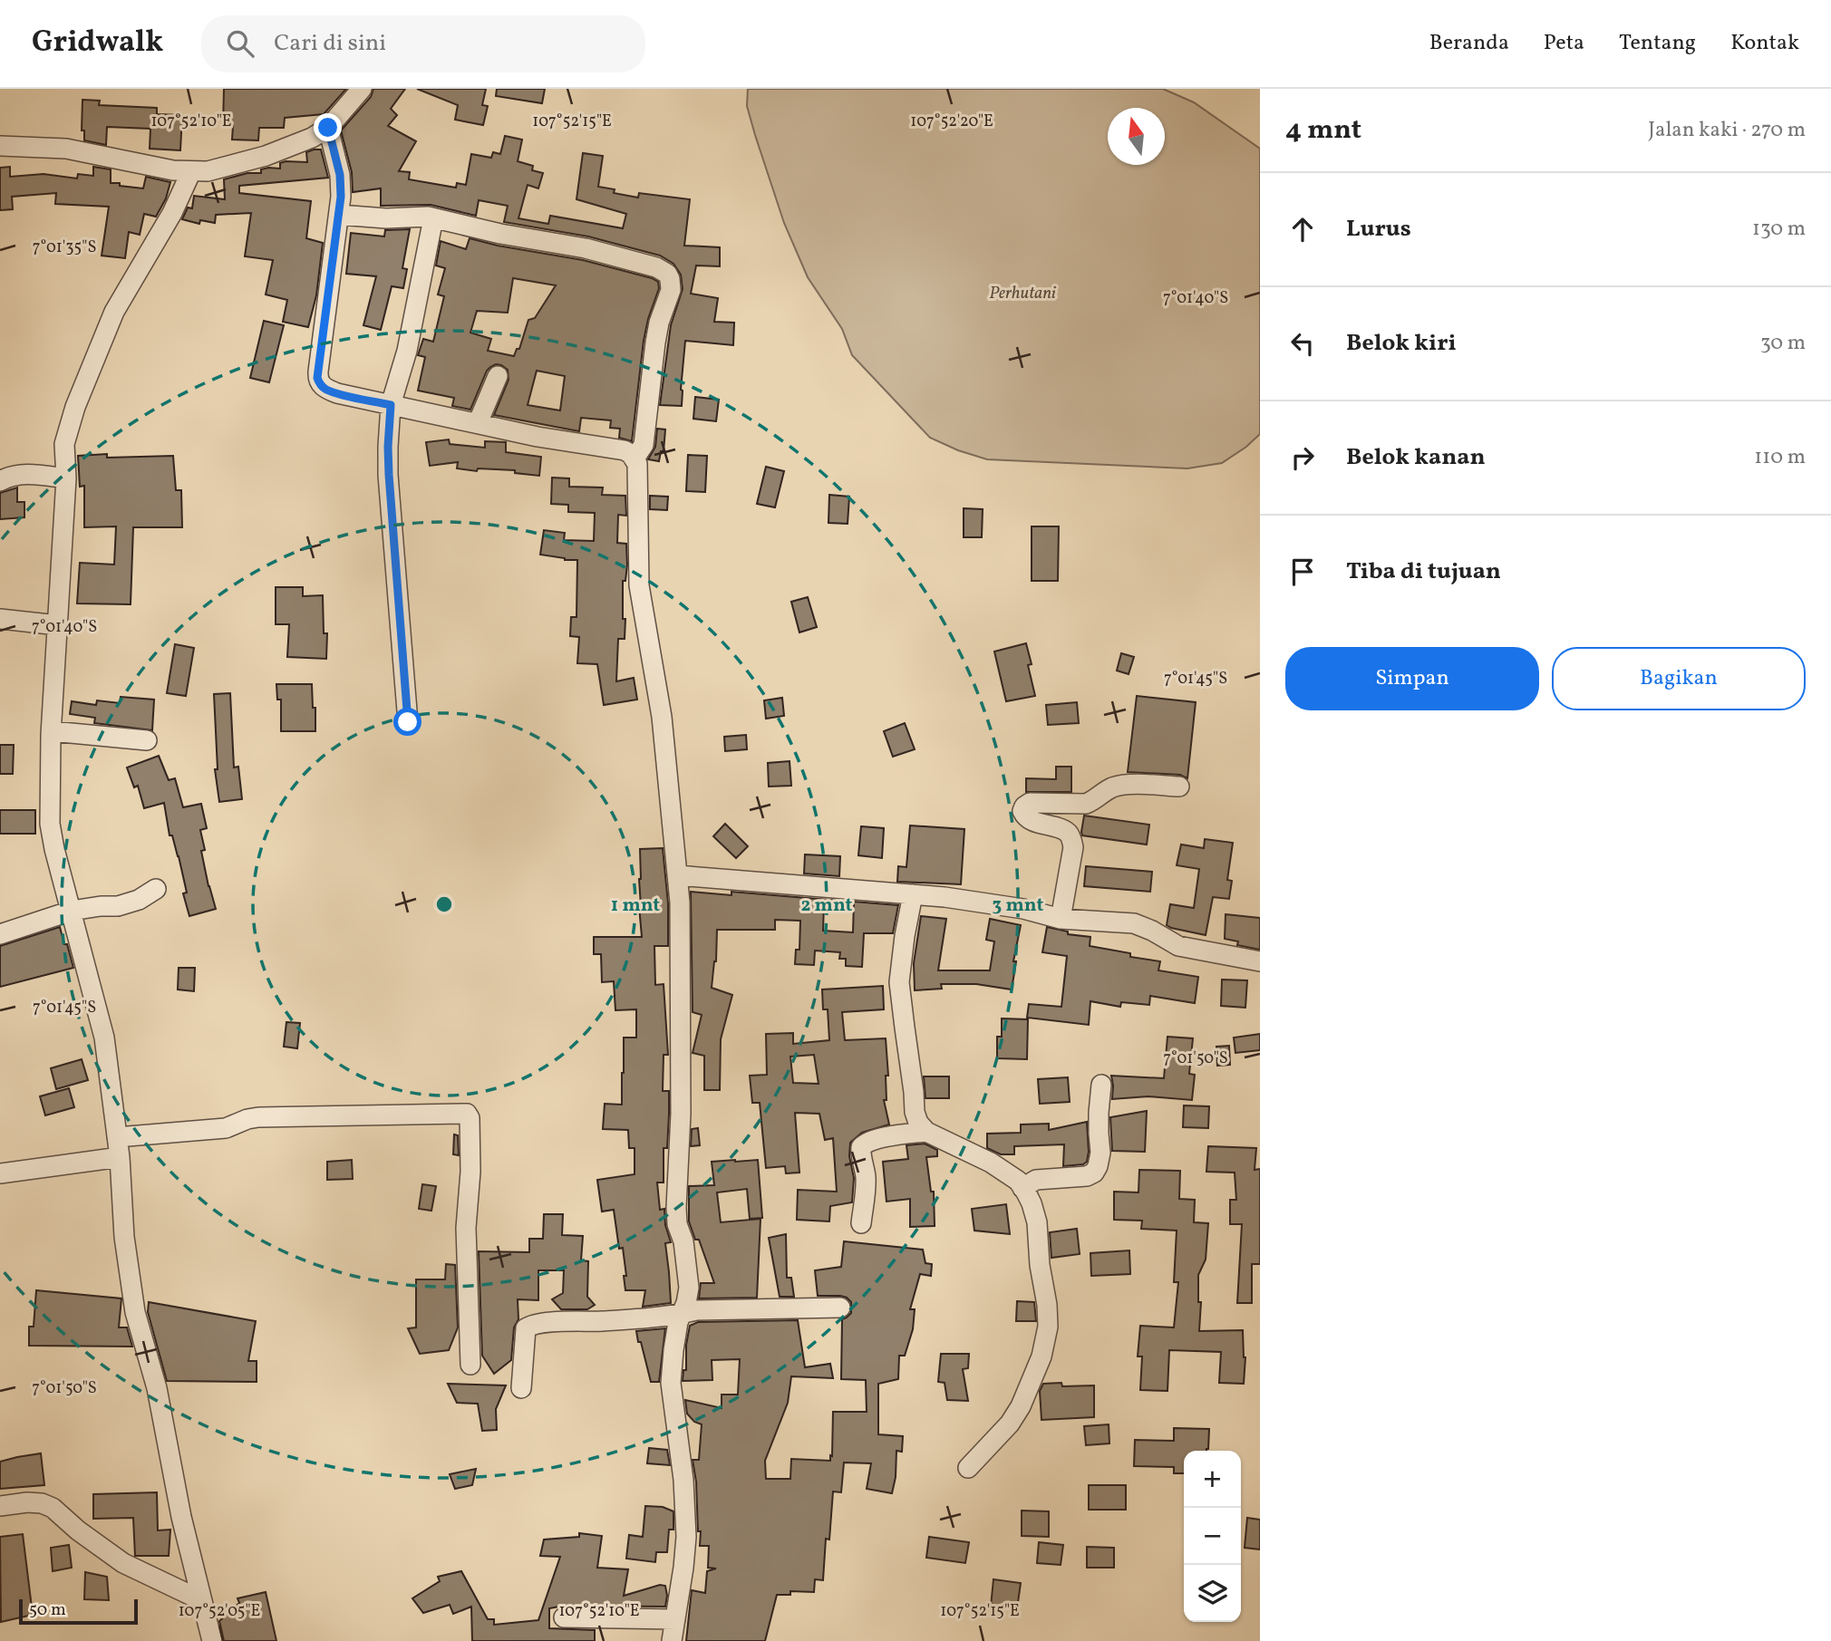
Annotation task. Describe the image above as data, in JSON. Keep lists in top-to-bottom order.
{
  "parks": ["Perhutani"],
  "scale_bar": "50 m",
  "north": "top",
  "page": {
    "header": "Gridwalk",
    "search": "Cari di sini",
    "nav": [
      "Beranda",
      "Peta",
      "Tentang",
      "Kontak"
    ],
    "heading": ["4 mnt", "Jalan kaki · 270 m"],
    "list": [
      ["Lurus", "130 m"],
      ["Belok kiri", "30 m"],
      ["Belok kanan", "110 m"],
      "Tiba di tujuan"
    ],
    "buttons": ["Simpan", "Bagikan"],
    "map_buttons": ["+", "−"],
    "scale": "50 m"
  },
  "coordinates": [
    "107°52'10\"E",
    "107°52'15\"E",
    "107°52'20\"E",
    "7°01'35\"S",
    "7°01'40\"S",
    "7°01'45\"S",
    "7°01'50\"S",
    "107°52'05\"E"
  ],
  "rings": ["1 mnt", "2 mnt", "3 mnt"]
}
